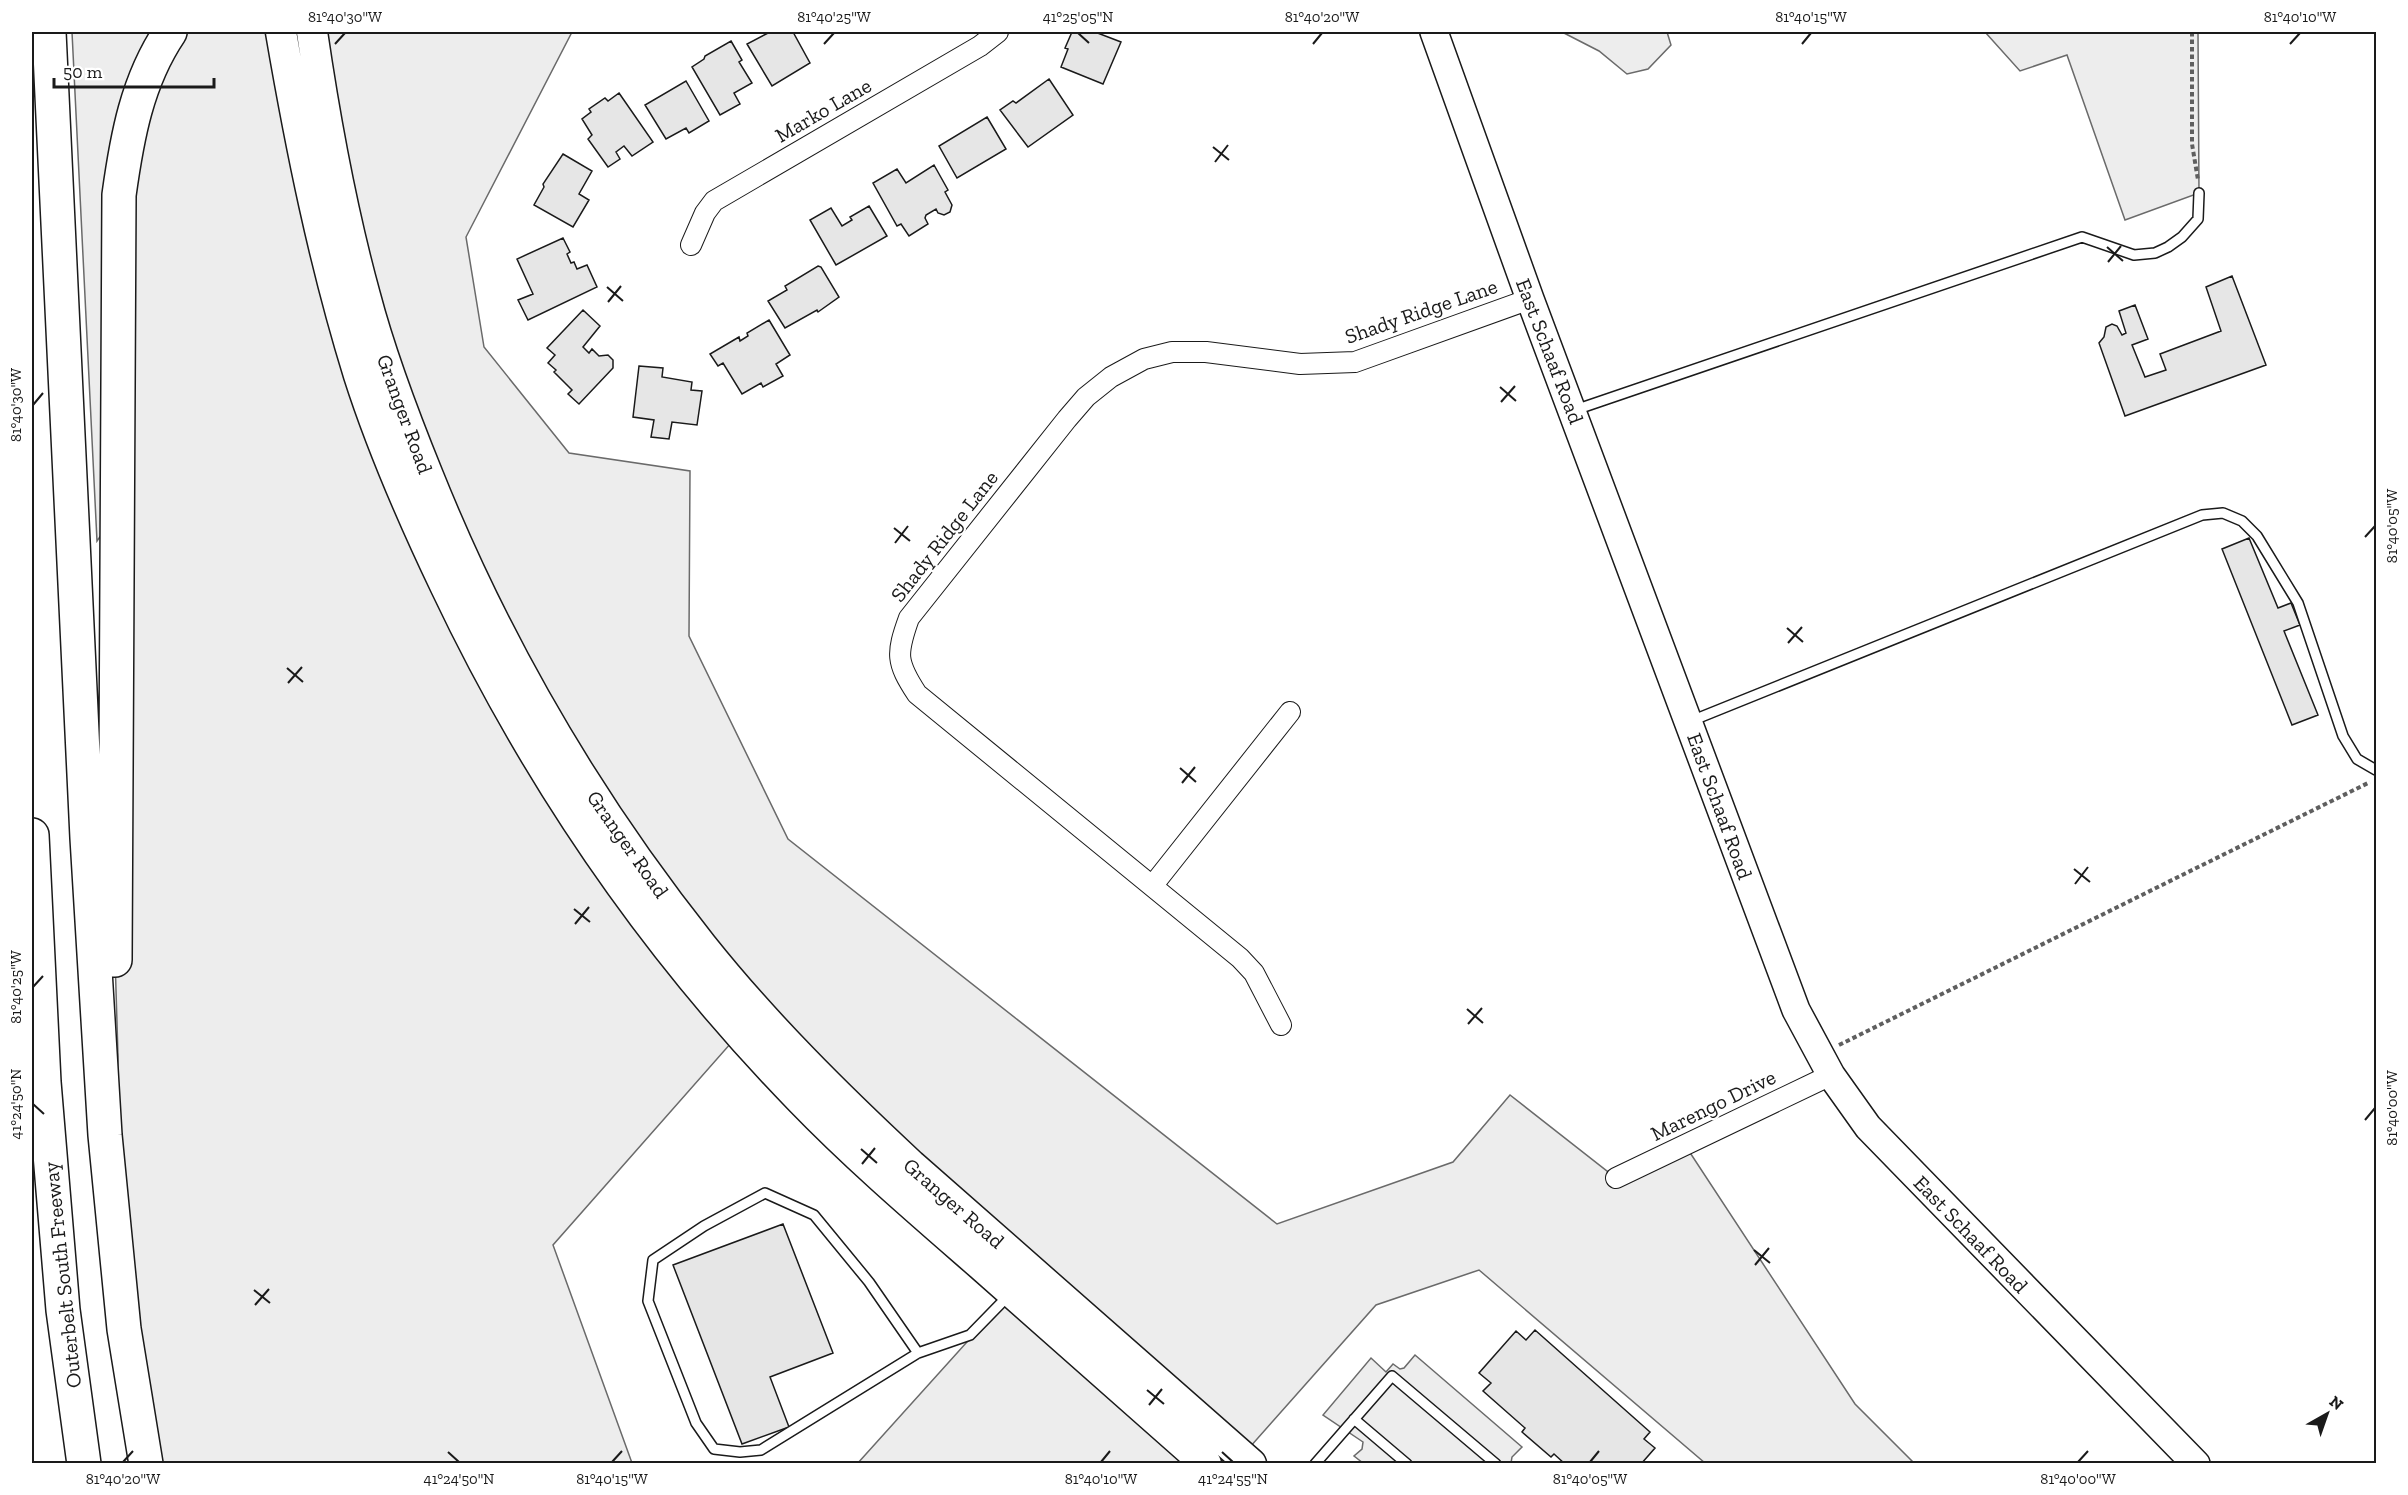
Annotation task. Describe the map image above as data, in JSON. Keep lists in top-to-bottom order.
{
  "streets": {
    "highway": ["Outerbelt South Freeway"],
    "main road": ["Granger Road"],
    "street": [
      "Marko Lane",
      "Shady Ridge Lane",
      "East Schaaf Road",
      "Marengo Drive"
    ]
  },
  "crossings": [
    ["Shady Ridge Lane", "East Schaaf Road"],
    ["East Schaaf Road", "Marengo Drive"]
  ],
  "scale_bar": "50 m",
  "north": "top right",
  "coordinates": [
    "81°40'30\"W",
    "81°40'25\"W",
    "41°25'05\"N",
    "81°40'20\"W",
    "81°40'15\"W",
    "81°40'10\"W",
    "81°40'05\"W",
    "41°24'50\"N",
    "81°40'00\"W",
    "41°24'55\"N"
  ]
}
